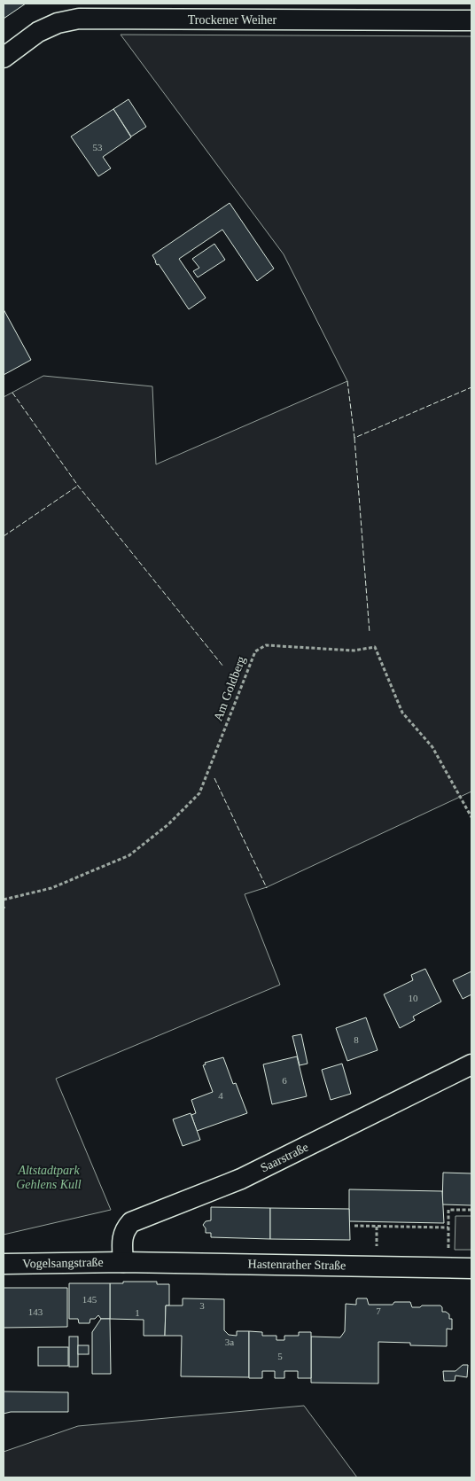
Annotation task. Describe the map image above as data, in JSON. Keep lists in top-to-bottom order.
{
  "streets": {
    "street": [
      "Trockener Weiher",
      "Saarstraße",
      "Vogelsangstraße",
      "Hastenrather Straße"
    ],
    "path": ["Am Goldberg"]
  },
  "crossings": [
    ["Saarstraße", "Vogelsangstraße"],
    ["Saarstraße", "Hastenrather Straße"],
    ["Vogelsangstraße", "Hastenrather Straße"]
  ],
  "parks": ["Altstadtpark Gehlens Kull"],
  "house_numbers": [
    "53",
    "10",
    "8",
    "6",
    "4",
    "145",
    "3",
    "7",
    "143",
    "1",
    "3a",
    "5"
  ]
}
